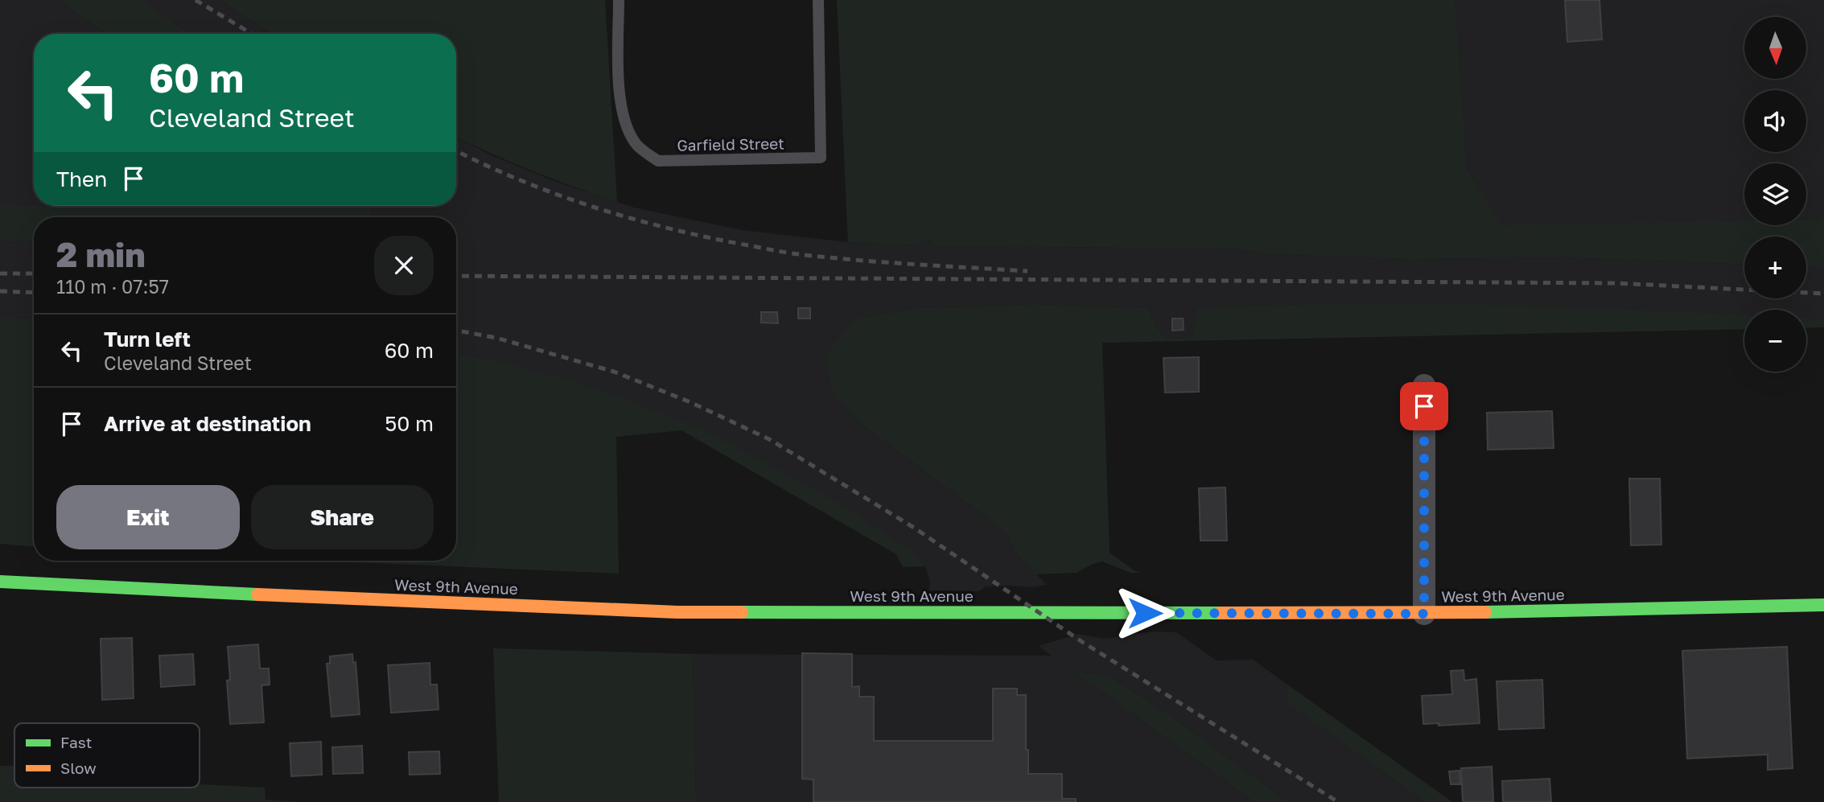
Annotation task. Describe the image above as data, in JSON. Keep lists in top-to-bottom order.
{
  "streets": {
    "street": ["West 9th Avenue"],
    "lane": ["Garfield Street"]
  },
  "legend": ["Fast", "Slow"],
  "north": "bottom",
  "page": {
    "map_buttons": ["+", "−"],
    "turn": ["60 m", "Cleveland Street"],
    "then": "Then",
    "heading": ["2 min", "110 m · 07:57"],
    "list": [
      {
        "name": "Turn left",
        "note": "Cleveland Street",
        "value": "60 m"
      },
      {
        "name": "Arrive at destination",
        "value": "50 m"
      }
    ],
    "buttons": ["Exit", "Share"]
  }
}
